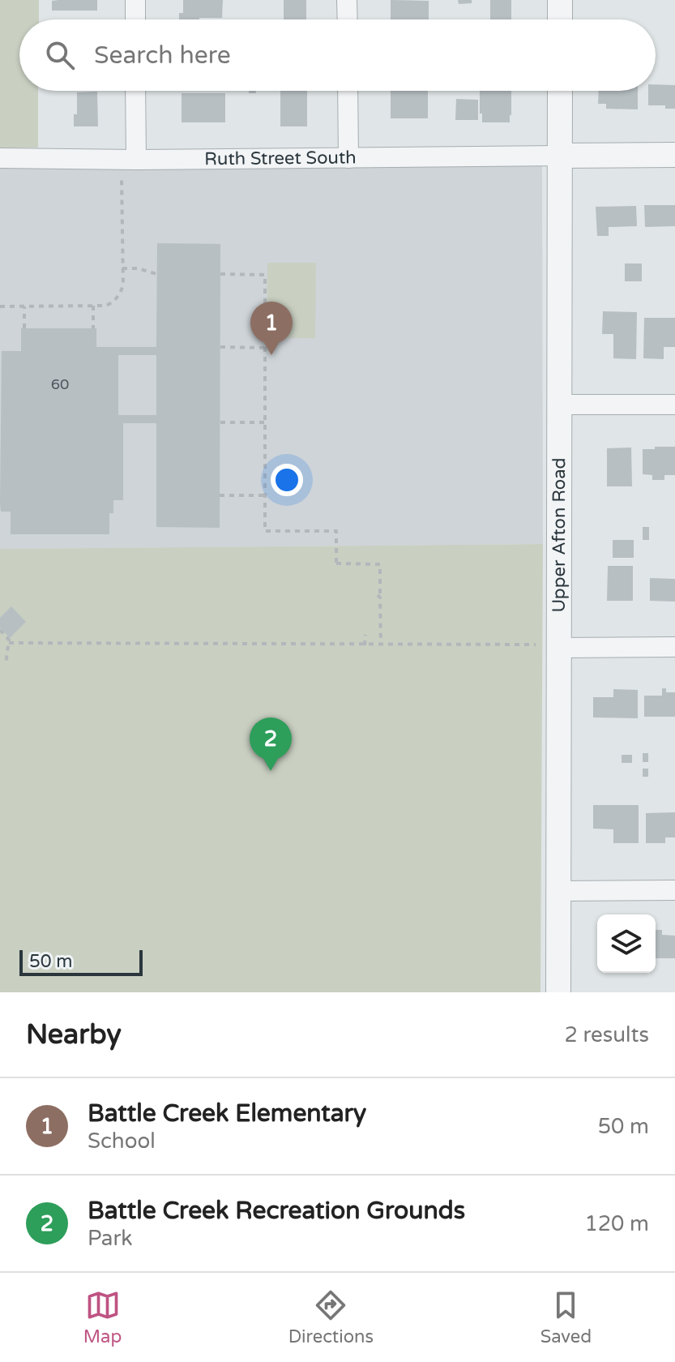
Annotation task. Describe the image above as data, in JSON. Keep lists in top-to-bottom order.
{
  "streets": {
    "street": ["Ruth Street South", "Upper Afton Road"]
  },
  "crossings": [
    ["Ruth Street South", "Upper Afton Road"]
  ],
  "house_numbers": ["60"],
  "scale_bar": "50 m",
  "page": {
    "search": "Search here",
    "pins": ["1", "2"],
    "scale": "50 m",
    "heading": ["Nearby", "2 results"],
    "list": [
      {
        "mark": "1",
        "name": "Battle Creek Elementary",
        "note": "School",
        "value": "50 m"
      },
      {
        "mark": "2",
        "name": "Battle Creek Recreation Grounds",
        "note": "Park",
        "value": "120 m"
      }
    ],
    "nav": ["Map", "Directions", "Saved"]
  }
}
